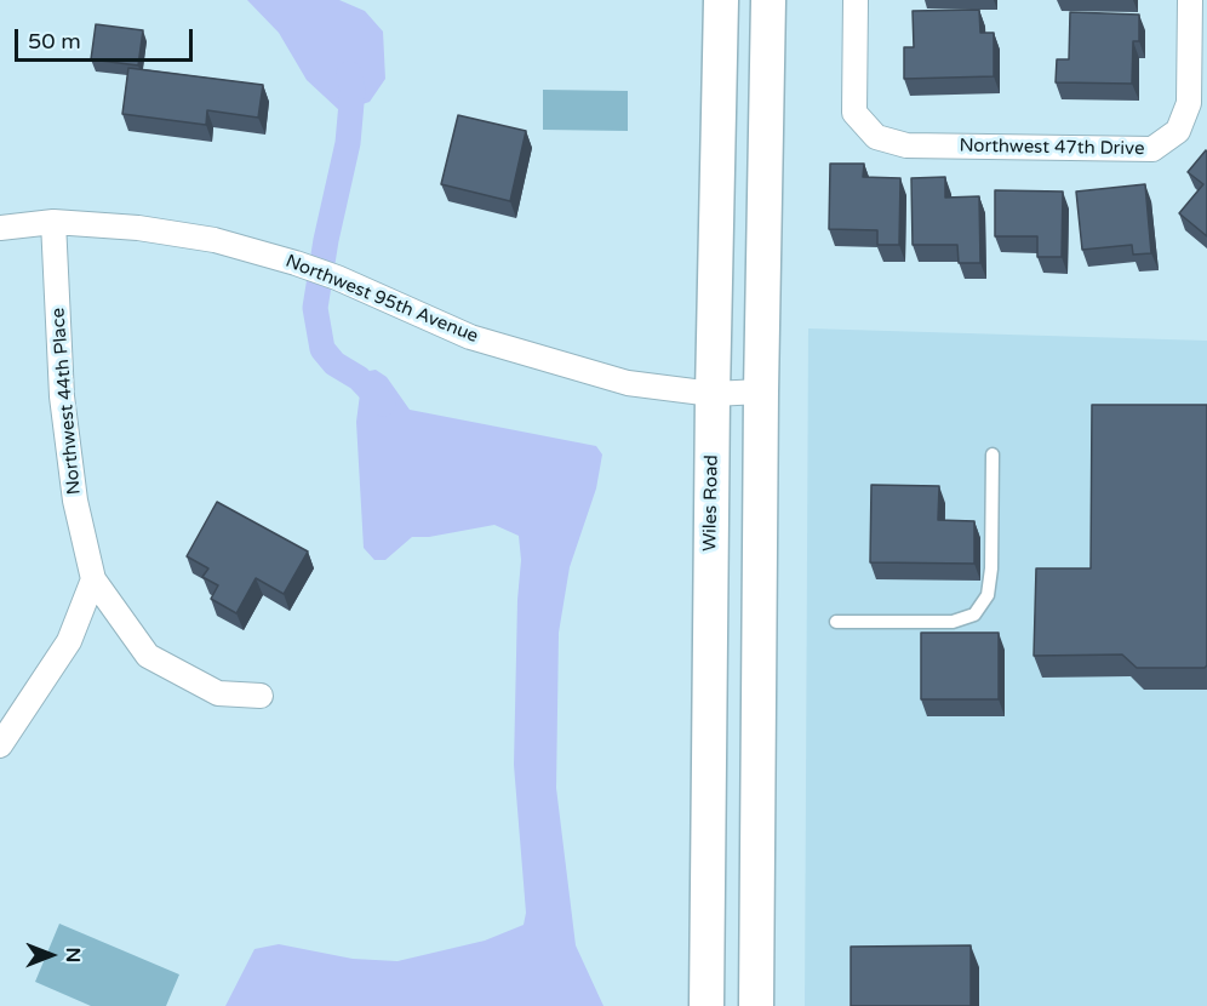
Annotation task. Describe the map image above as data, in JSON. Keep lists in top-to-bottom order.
{
  "streets": {
    "main road": ["Wiles Road"],
    "street": ["Northwest 47th Drive", "Northwest 95th Avenue", "Northwest 44th Place"]
  },
  "crossings": [
    ["Northwest 95th Avenue", "Northwest 44th Place"],
    ["Northwest 95th Avenue", "Wiles Road"]
  ],
  "scale_bar": "50 m",
  "north": "right"
}
